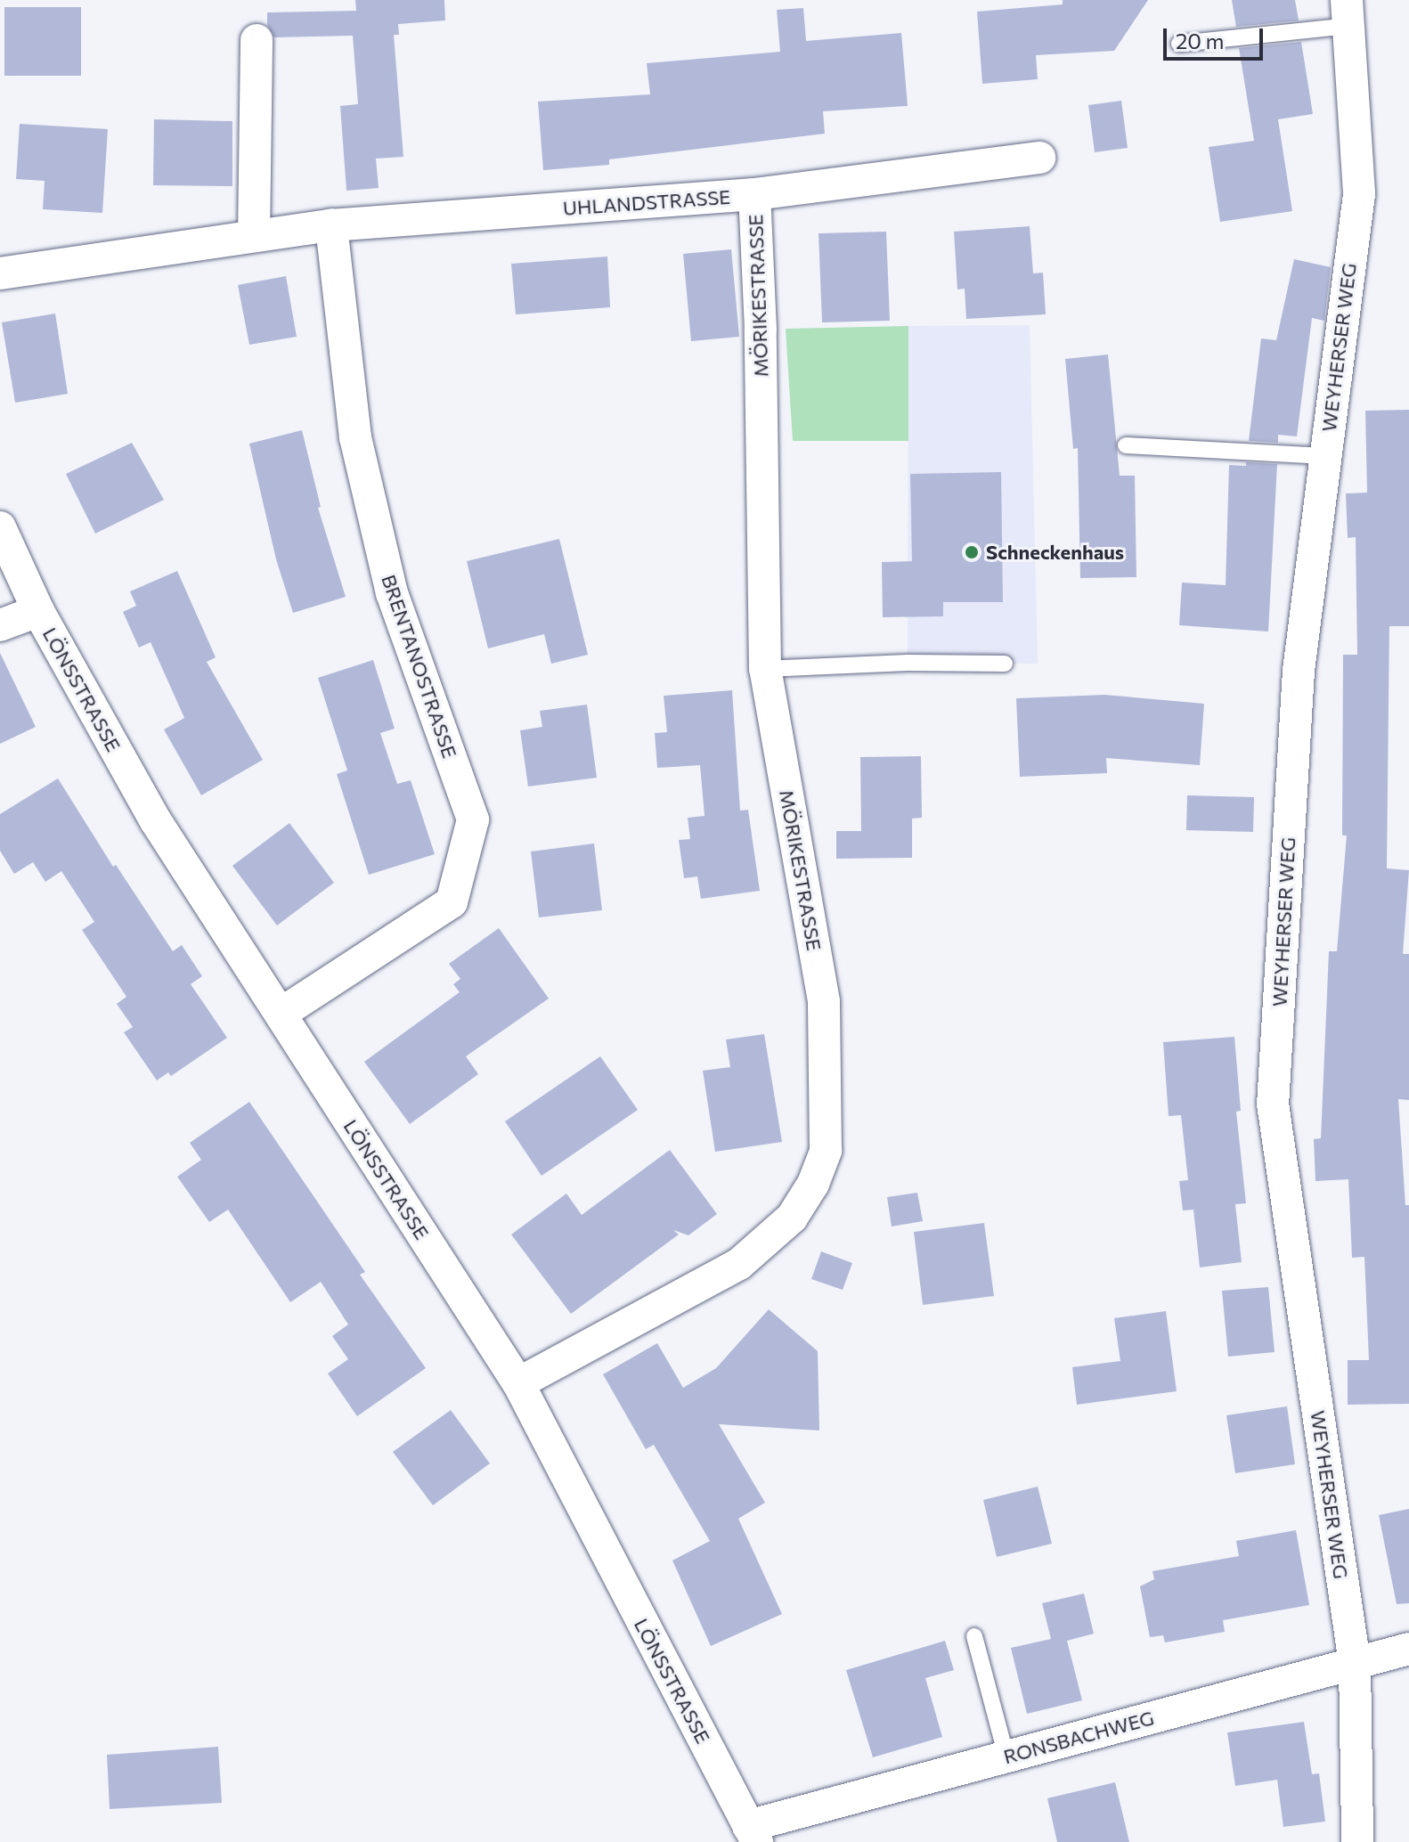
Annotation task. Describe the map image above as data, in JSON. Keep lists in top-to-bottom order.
{
  "streets": {
    "street": [
      "UHLANDSTRASSE",
      "MÖRIKESTRASSE",
      "WEYHERSER WEG",
      "BRENTANOSTRASSE",
      "LÖNSSTRASSE",
      "RONSBACHWEG"
    ]
  },
  "crossings": [
    ["UHLANDSTRASSE", "MÖRIKESTRASSE"],
    ["UHLANDSTRASSE", "BRENTANOSTRASSE"],
    ["MÖRIKESTRASSE", "LÖNSSTRASSE"],
    ["WEYHERSER WEG", "RONSBACHWEG"],
    ["BRENTANOSTRASSE", "LÖNSSTRASSE"],
    ["LÖNSSTRASSE", "RONSBACHWEG"]
  ],
  "places": ["Schneckenhaus"],
  "scale_bar": "20 m"
}
